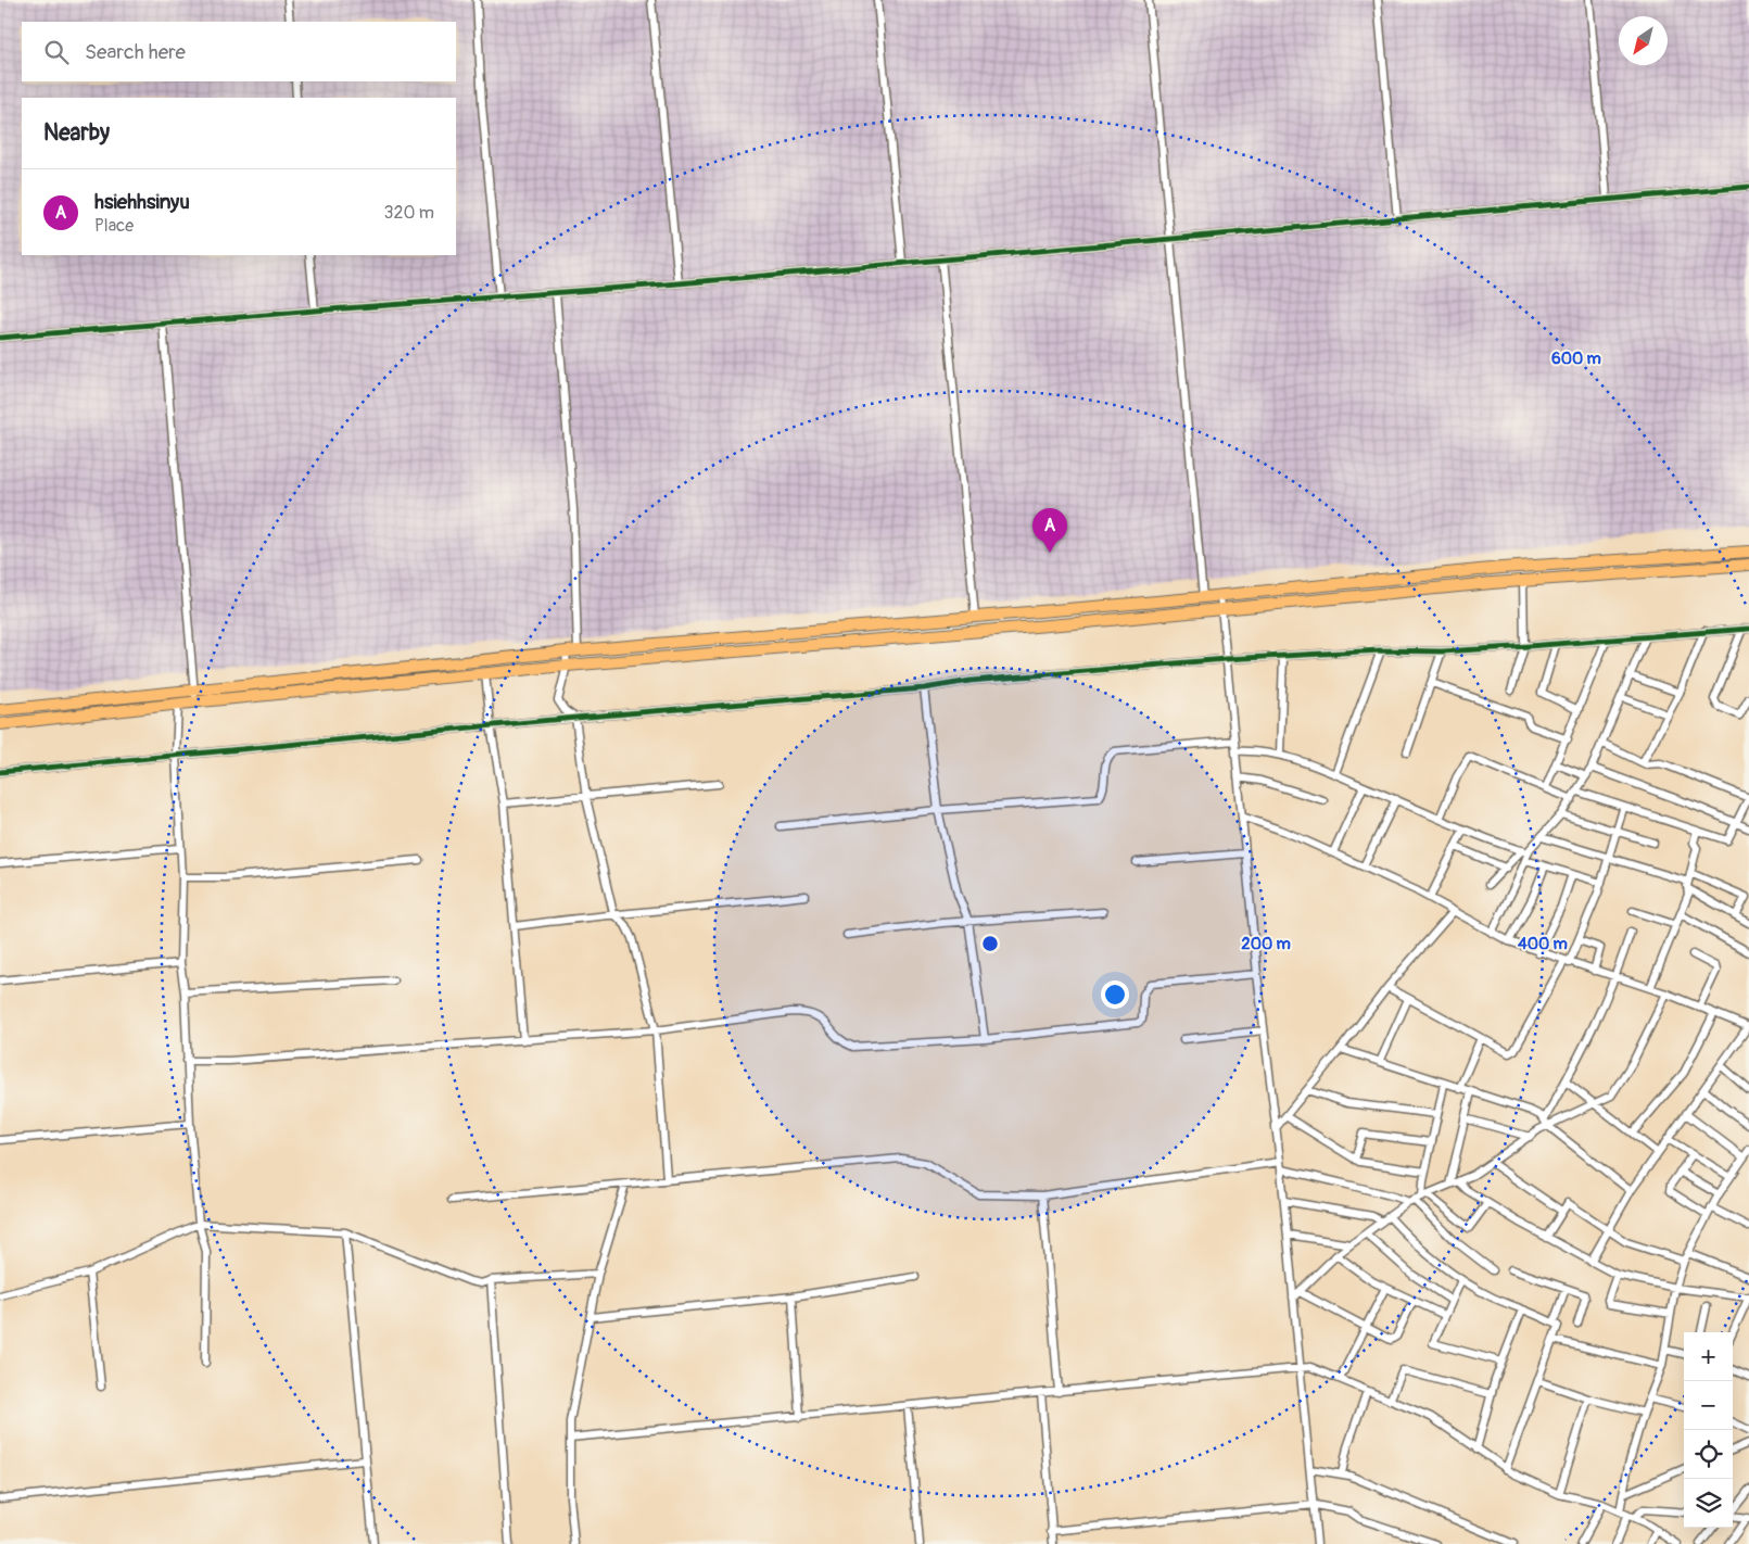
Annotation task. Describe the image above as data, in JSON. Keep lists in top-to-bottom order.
{
  "north": "bottom left",
  "page": {
    "search": "Search here",
    "heading": "Nearby",
    "list": [
      {
        "mark": "A",
        "name": "hsiehhsinyu",
        "note": "Place",
        "value": "320 m"
      }
    ],
    "pins": "A",
    "map_buttons": ["+", "−"]
  },
  "rings": ["600 m", "200 m", "400 m"]
}
